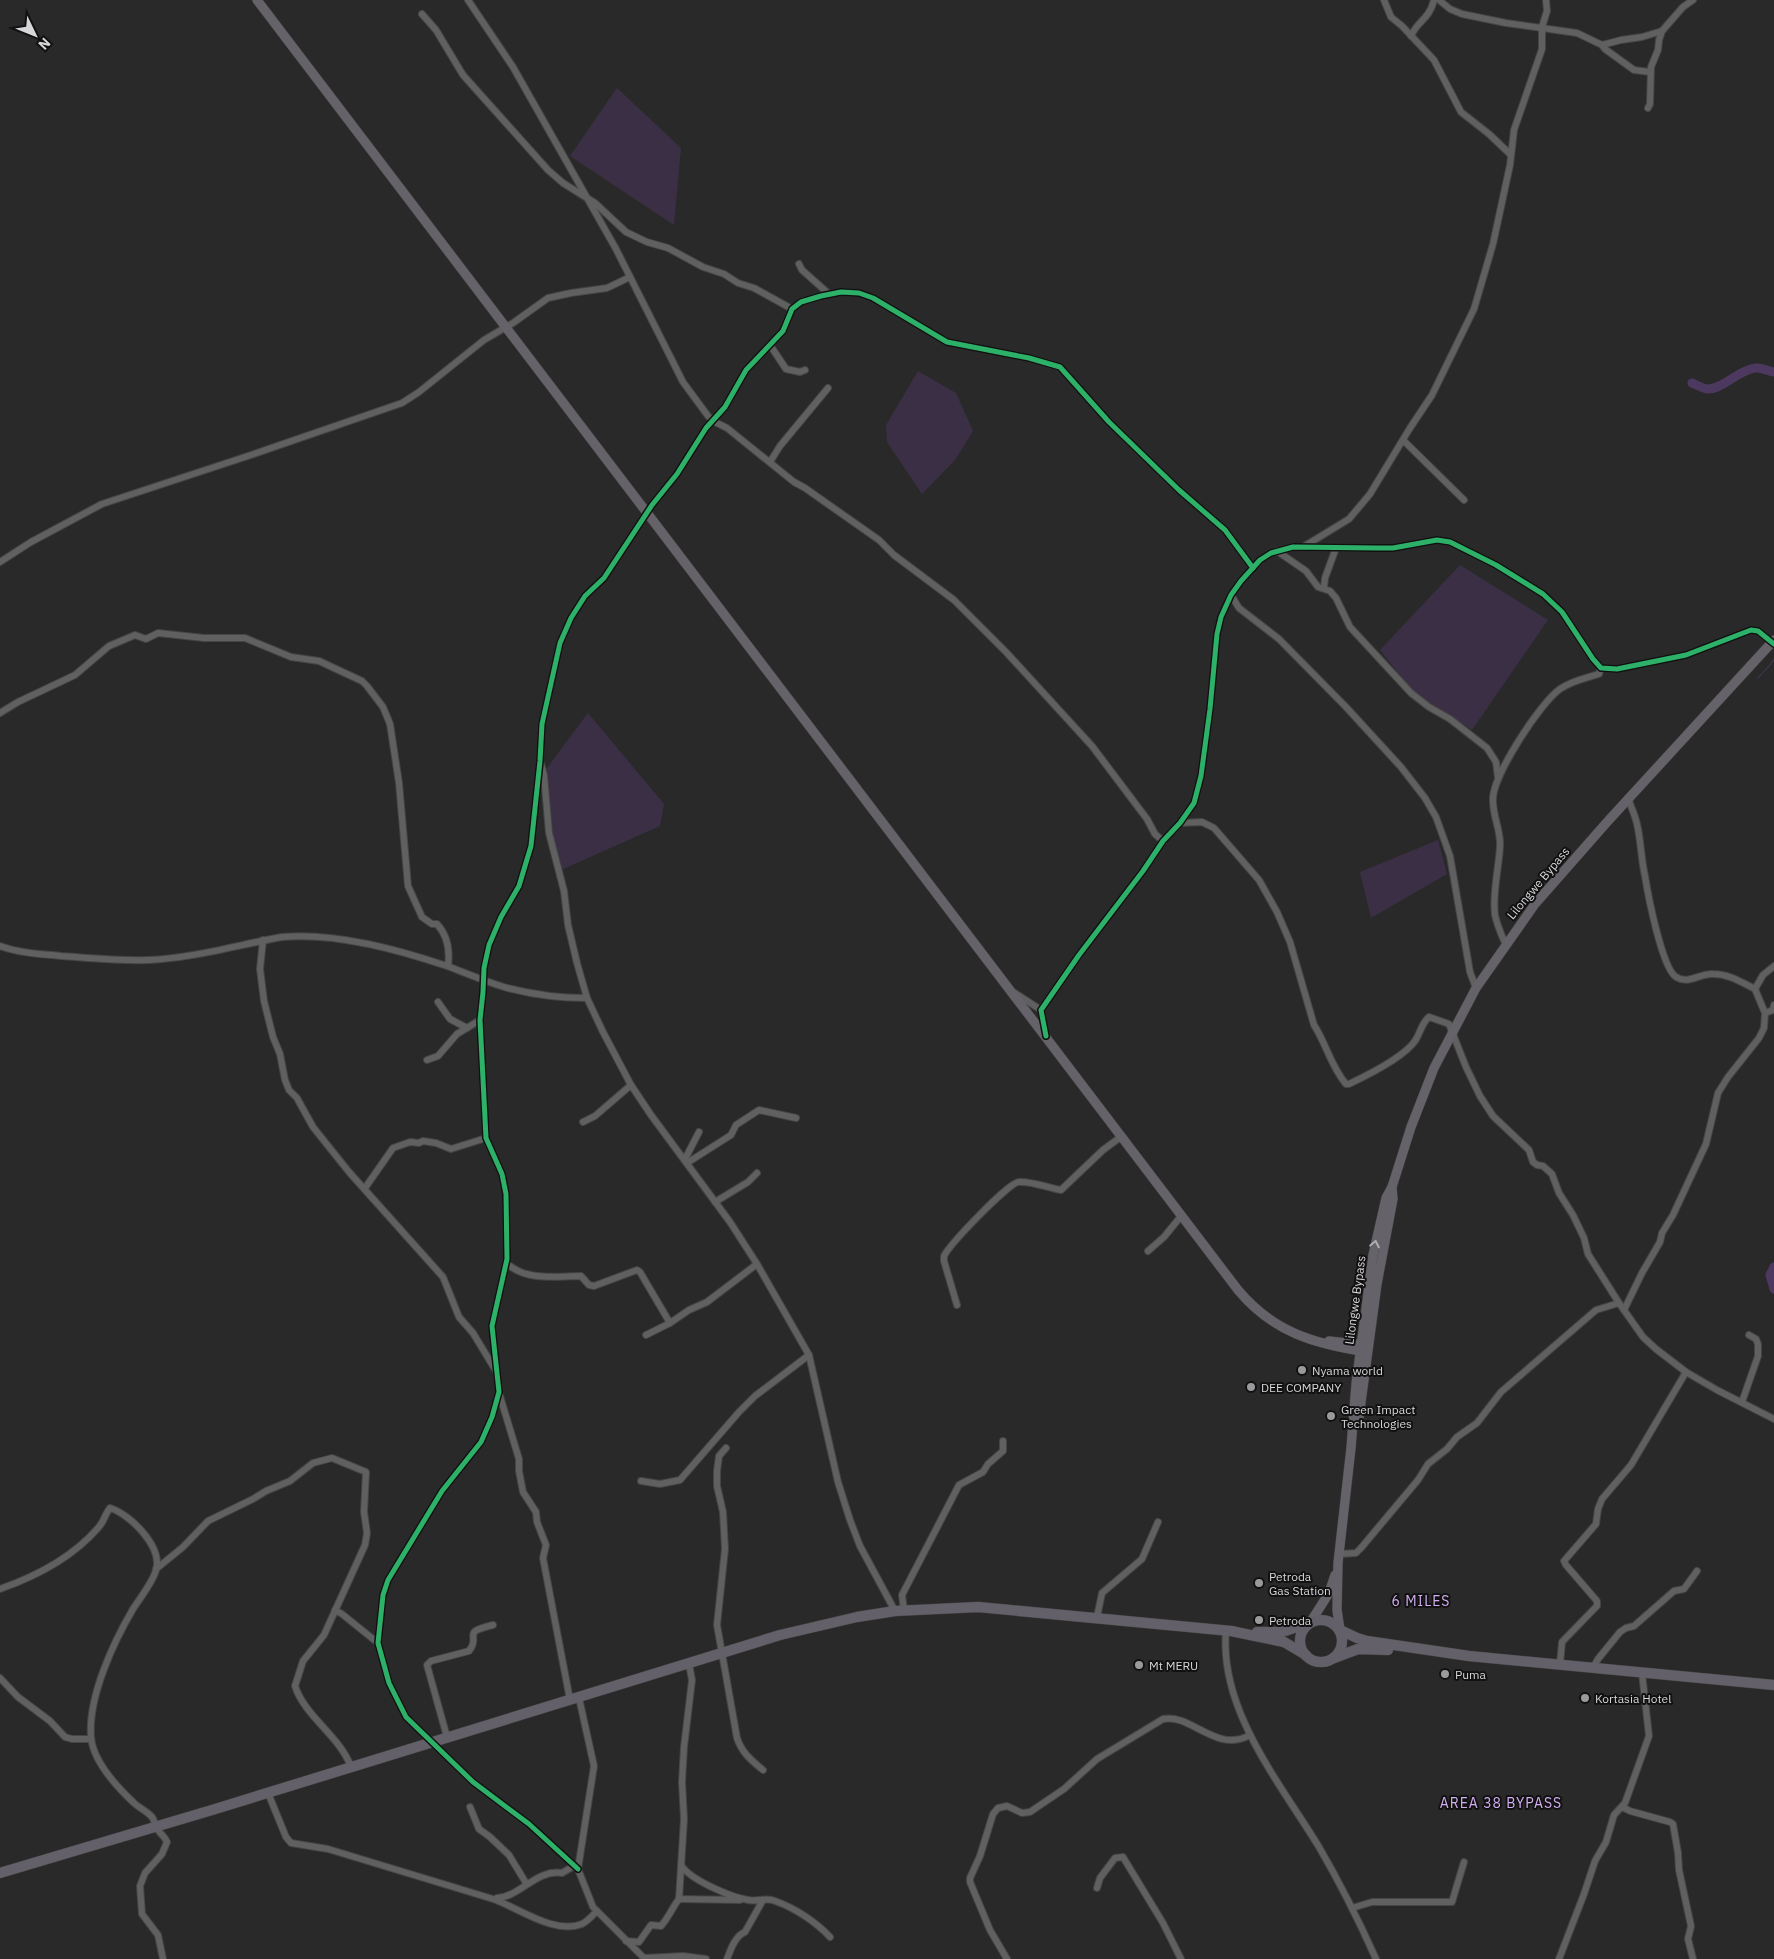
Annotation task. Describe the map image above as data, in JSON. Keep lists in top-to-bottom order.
{
  "streets": {
    "main road": ["Lilongwe Bypass"]
  },
  "districts": ["6 MILES", "AREA 38 BYPASS"],
  "places": [
    "Nyama world",
    "DEE COMPANY",
    "Green Impact Technologies",
    "Petroda Gas Station",
    "Petroda",
    "Mt MERU",
    "Puma",
    "Kortasia Hotel"
  ],
  "north": "bottom right"
}
